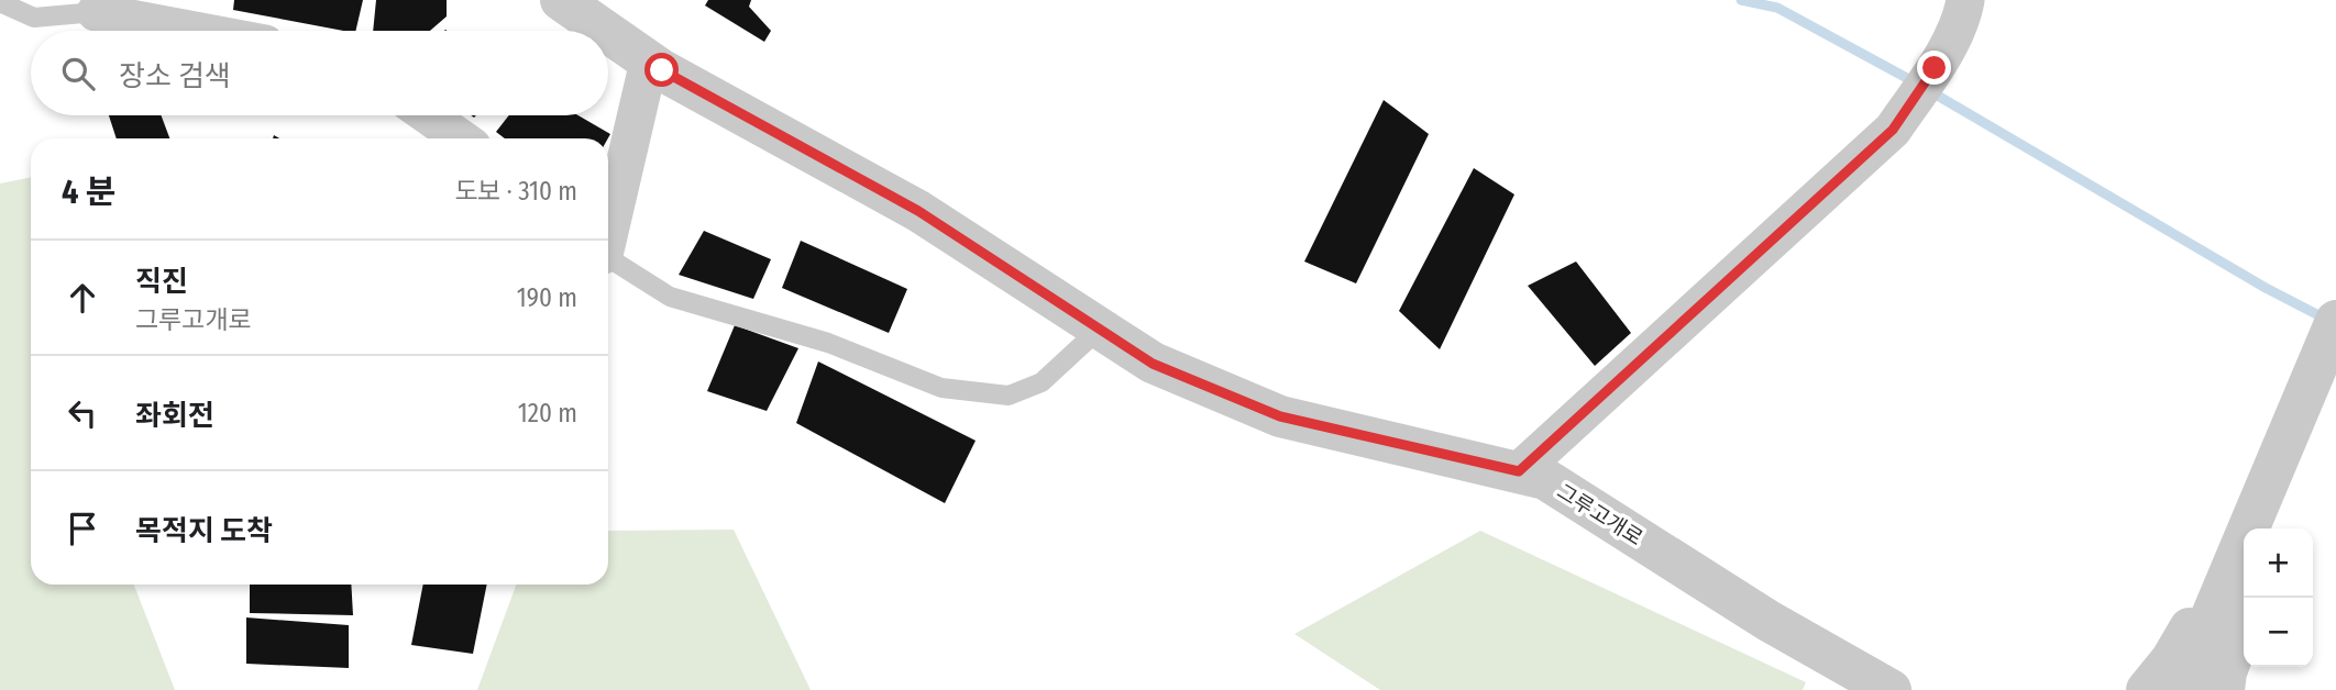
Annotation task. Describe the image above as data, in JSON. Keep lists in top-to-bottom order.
{
  "streets": {
    "street": ["그루고개로"]
  },
  "page": {
    "search": "장소 검색",
    "heading": ["4 분", "도보 · 310 m"],
    "list": [
      ["직진", "그루고개로", "190 m"],
      ["좌회전", "120 m"],
      "목적지 도착"
    ],
    "map_buttons": ["+", "−"]
  }
}
